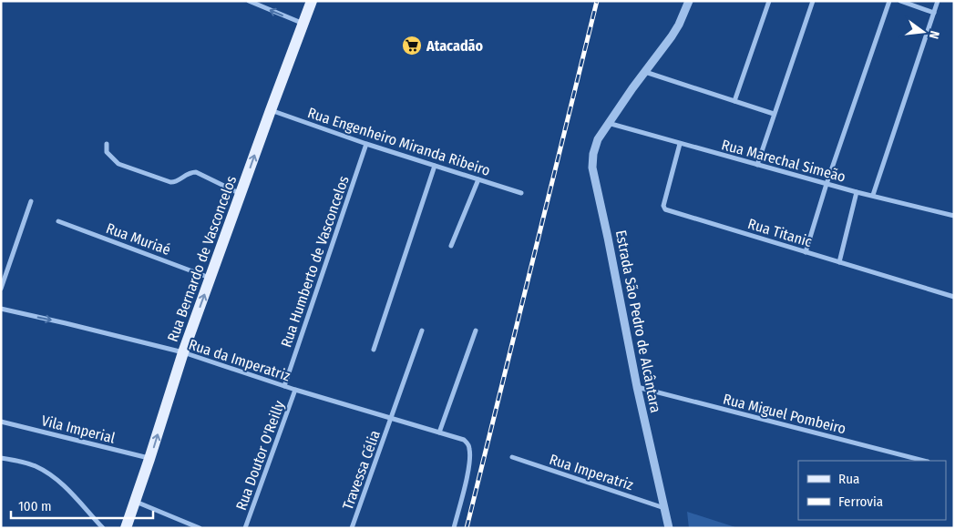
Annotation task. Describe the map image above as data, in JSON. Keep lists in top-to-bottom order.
{
  "streets": {
    "main road": ["Rua Bernardo de Vasconcelos"],
    "street": [
      "Rua Engenheiro Miranda Ribeiro",
      "Rua Marechal Simeão",
      "Rua Titanic",
      "Rua Muriaé",
      "Rua Humberto de Vasconcelos",
      "Estrada São Pedro de Alcântara",
      "Rua da Imperatriz",
      "Rua Miguel Pombeiro",
      "Vila Imperial",
      "Rua Doutor O'Reilly",
      "Travessa Célia",
      "Rua Imperatriz"
    ]
  },
  "crossings": [
    ["Rua Engenheiro Miranda Ribeiro", "Rua Bernardo de Vasconcelos"],
    ["Rua Engenheiro Miranda Ribeiro", "Rua Humberto de Vasconcelos"],
    ["Rua Marechal Simeão", "Rua Titanic"],
    ["Rua Marechal Simeão", "Estrada São Pedro de Alcântara"],
    ["Rua Muriaé", "Rua Bernardo de Vasconcelos"],
    ["Rua Bernardo de Vasconcelos", "Rua da Imperatriz"],
    ["Rua Bernardo de Vasconcelos", "Vila Imperial"],
    ["Rua Humberto de Vasconcelos", "Rua da Imperatriz"],
    ["Estrada São Pedro de Alcântara", "Rua Miguel Pombeiro"],
    ["Estrada São Pedro de Alcântara", "Rua Imperatriz"],
    ["Rua da Imperatriz", "Rua Doutor O'Reilly"],
    ["Rua da Imperatriz", "Travessa Célia"]
  ],
  "one_way": ["Rua Bernardo de Vasconcelos"],
  "places": {
    "supermarket": ["Atacadão"]
  },
  "legend": ["Rua", "Ferrovia"],
  "scale_bar": "100 m",
  "north": "right"
}
